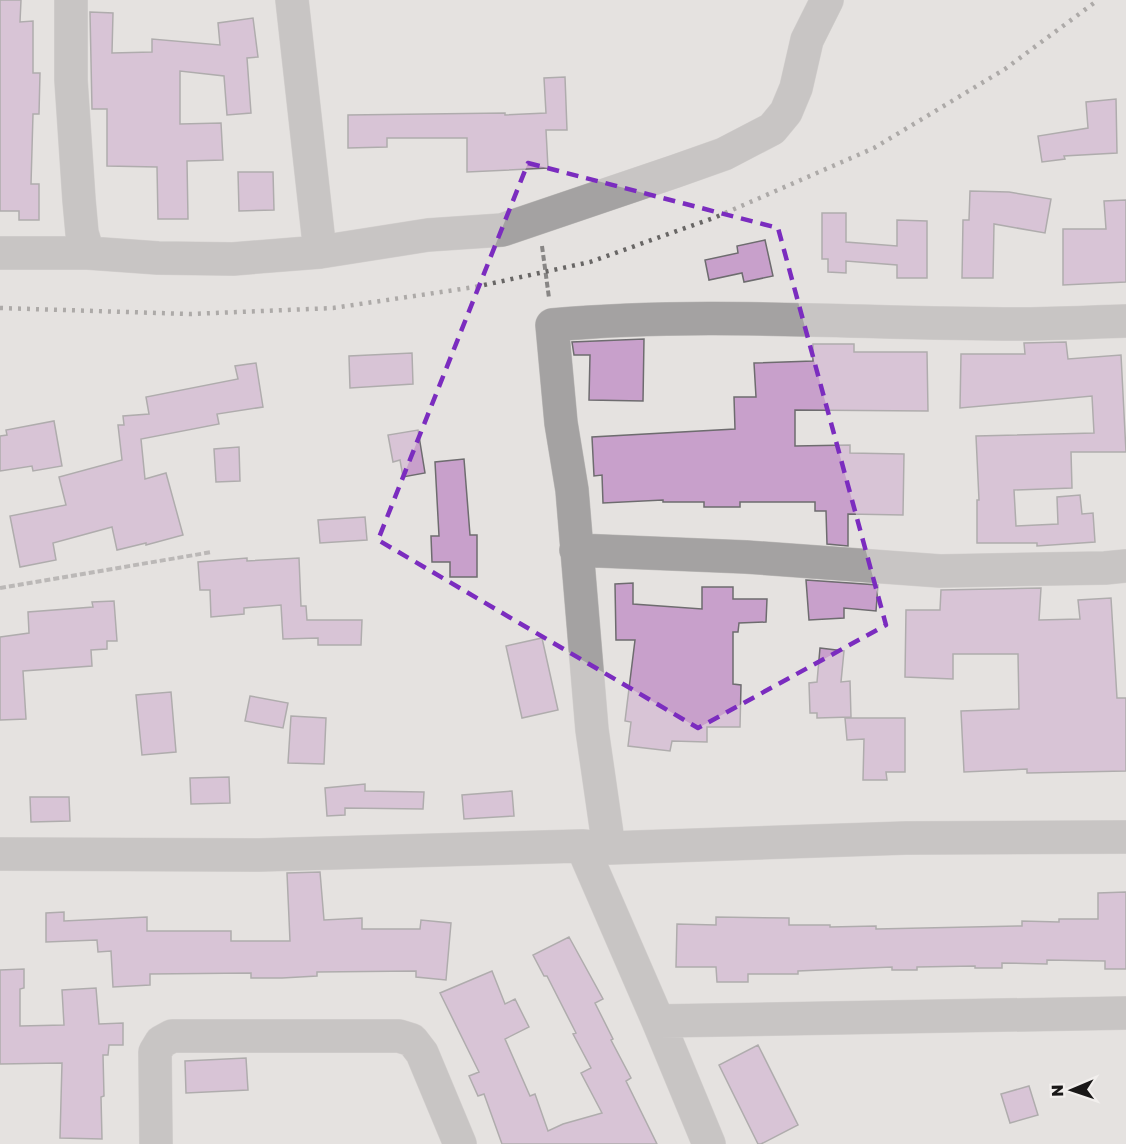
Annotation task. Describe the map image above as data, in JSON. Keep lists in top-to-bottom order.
{
  "north": "left"
}
